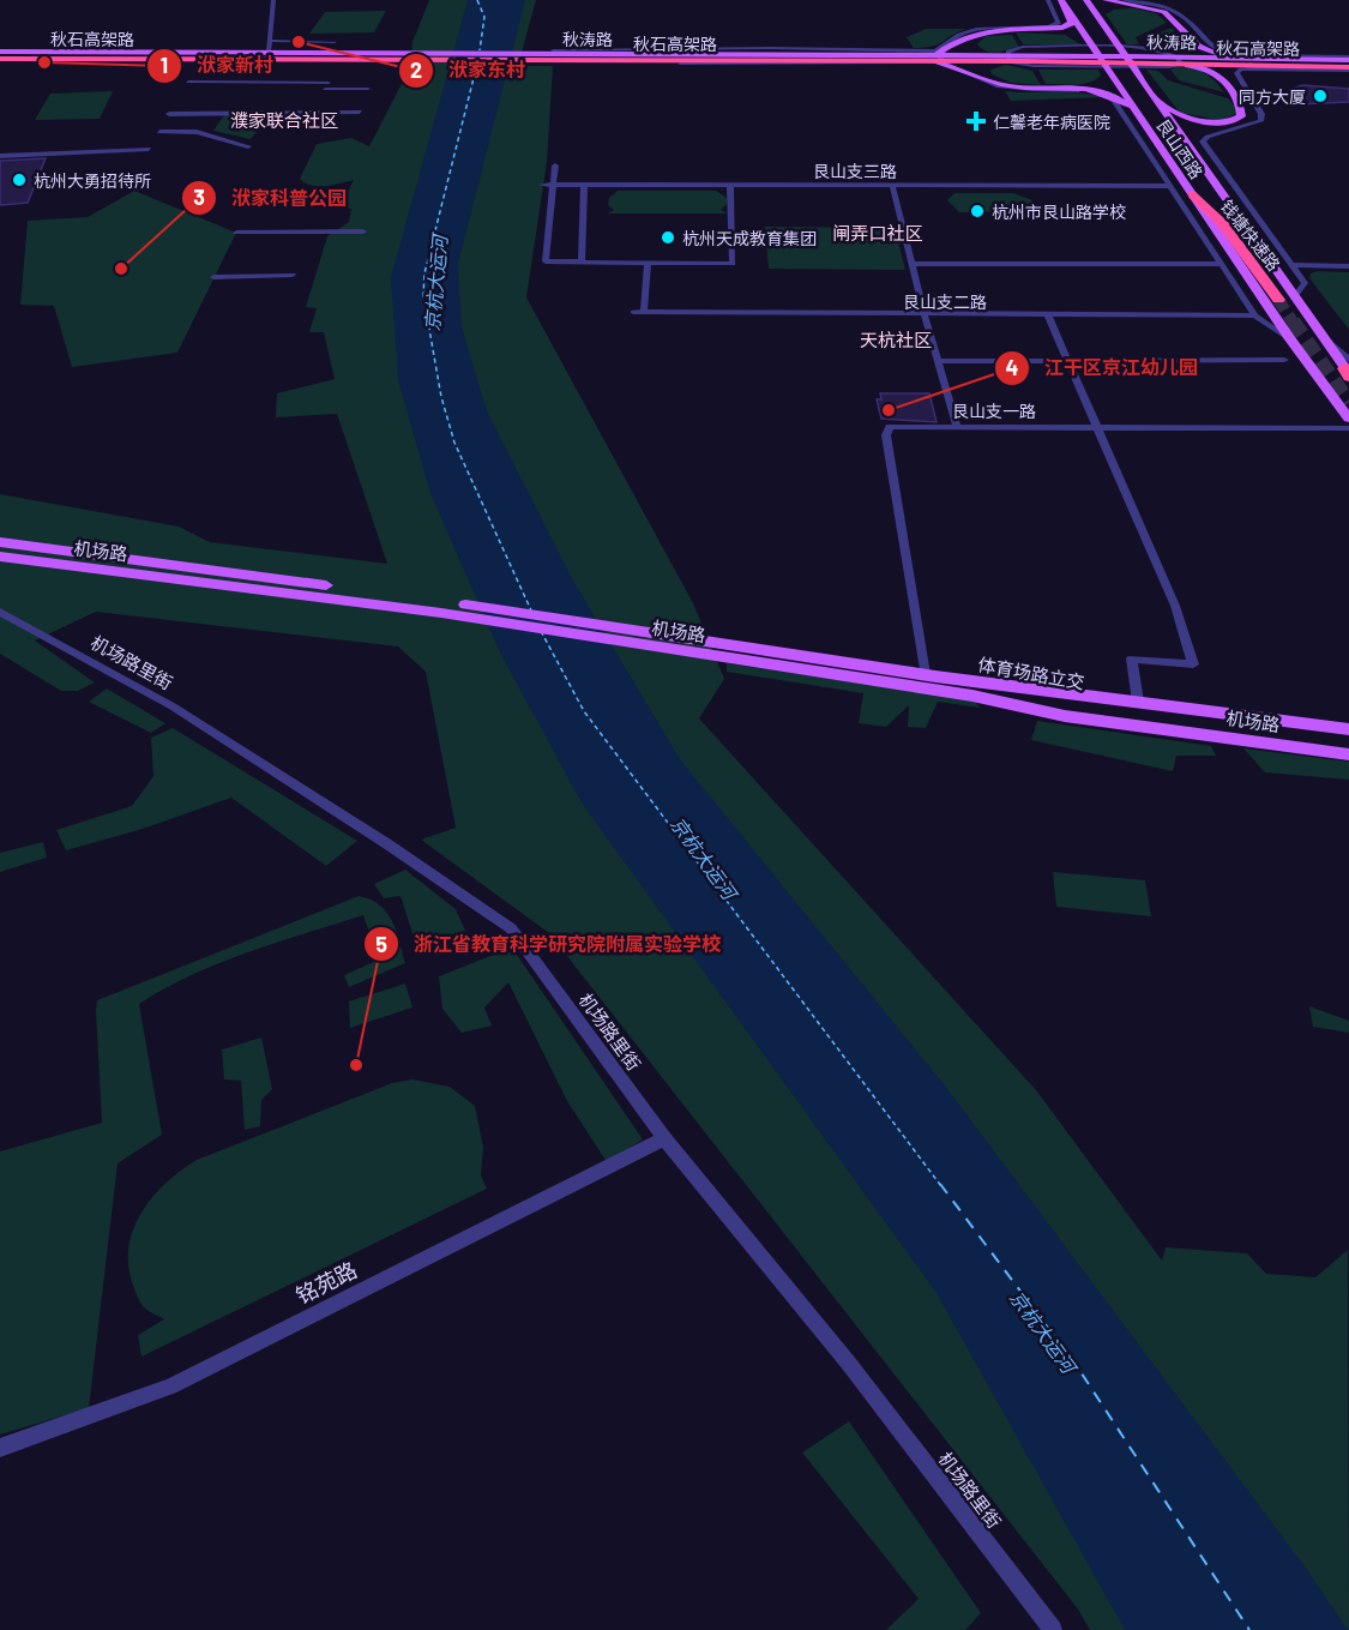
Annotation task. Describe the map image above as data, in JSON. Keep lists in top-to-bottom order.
{
  "streets": {
    "highway": ["秋石高架路", "钱塘快速路"],
    "main road": [
      "秋涛路",
      "艮山西路",
      "机场路",
      "体育场路立交"
    ],
    "street": [
      "艮山支三路",
      "艮山支二路",
      "艮山支一路",
      "机场路里街",
      "铭苑路"
    ]
  },
  "crossings": [
    ["秋石高架路", "秋涛路"],
    ["艮山西路", "钱塘快速路"],
    ["艮山支一路", "机场路"],
    ["艮山支一路", "体育场路立交"],
    ["机场路", "体育场路立交"],
    ["机场路里街", "铭苑路"]
  ],
  "districts": ["濮家联合社区", "闸弄口社区", "天杭社区"],
  "water": ["京杭大运河"],
  "places": {
    "other": [
      "洑家东村",
      "洑家新村",
      "同方大厦",
      "杭州大勇招待所",
      "杭州市艮山路学校",
      "杭州天成教育集团",
      "洑家科普公园",
      "江干区京江幼儿园",
      "浙江省教育科学研究院附属实验学校"
    ],
    "health": ["仁馨老年病医院"]
  }
}
